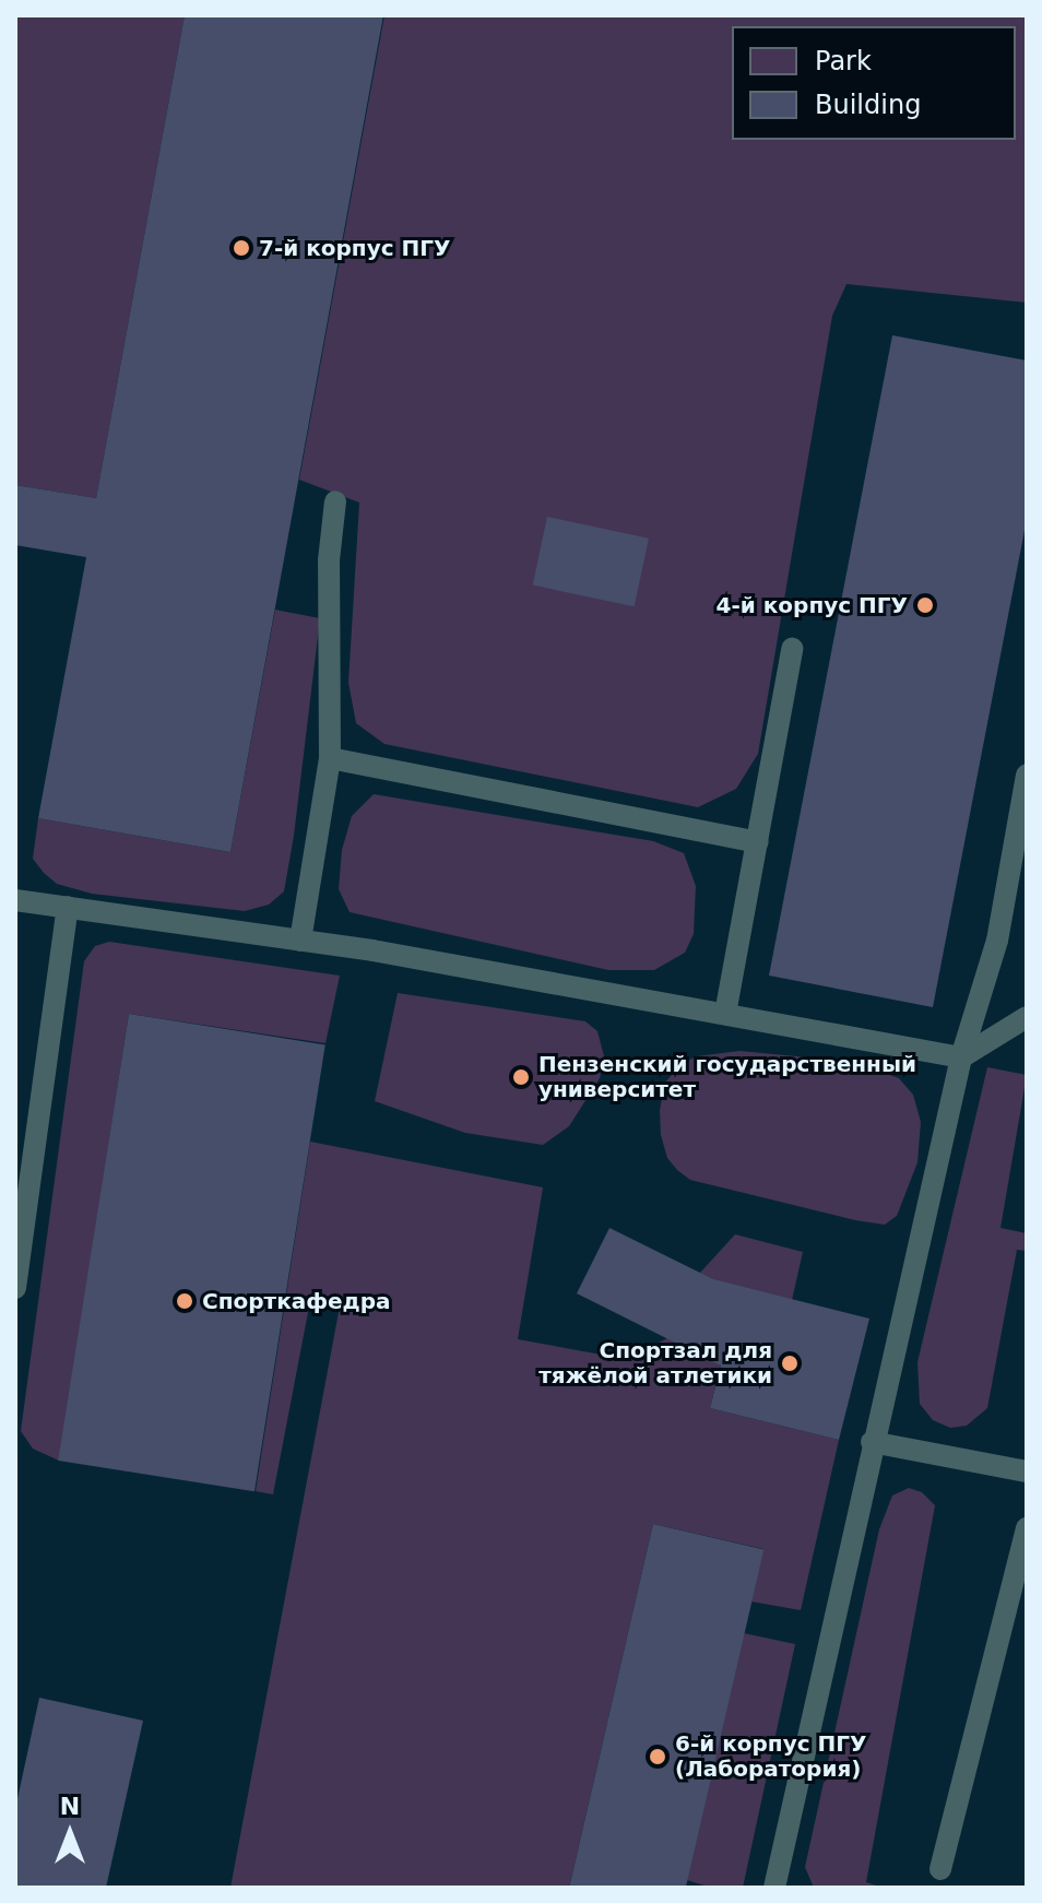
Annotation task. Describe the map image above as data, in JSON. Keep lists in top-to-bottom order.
{
  "places": [
    "7-й корпус ПГУ",
    "4-й корпус ПГУ",
    "Пензенский государственный университет",
    "Спорткафедра",
    "Спортзал для тяжёлой атлетики",
    "6-й корпус ПГУ (Лаборатория)"
  ],
  "legend": ["Park", "Building"],
  "north": "top"
}
